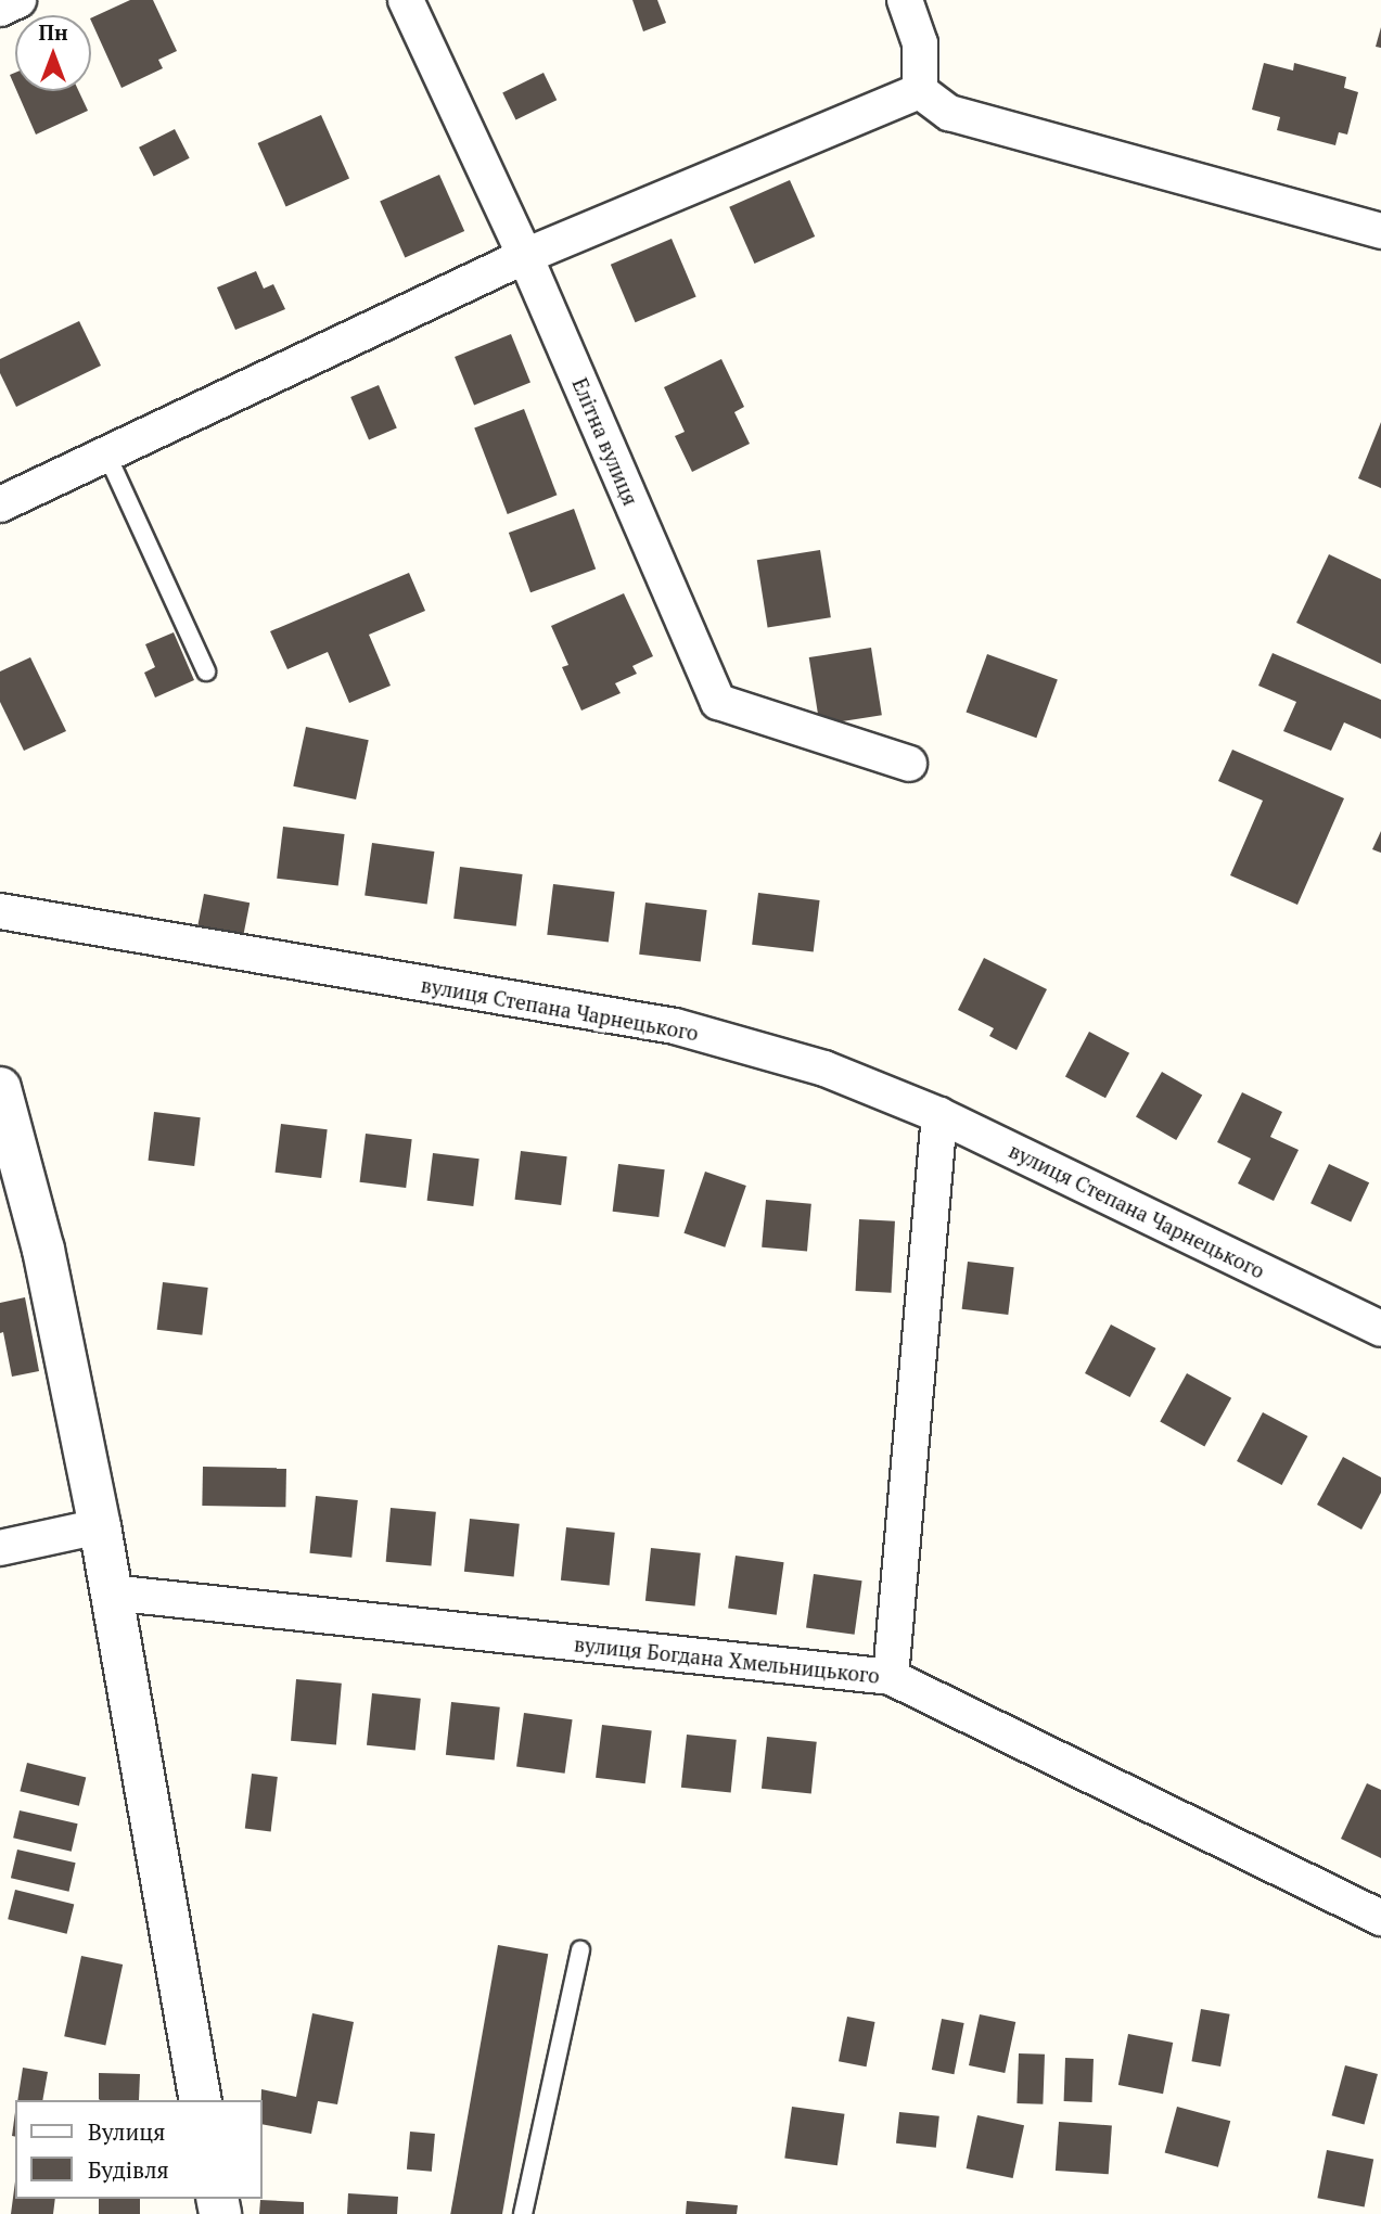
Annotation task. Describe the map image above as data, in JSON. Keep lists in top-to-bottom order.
{
  "streets": {
    "street": ["Елітна вулиця", "вулиця Степана Чарнецького", "вулиця Богдана Хмельницького"]
  },
  "legend": ["Вулиця", "Будівля"],
  "north": "top"
}
